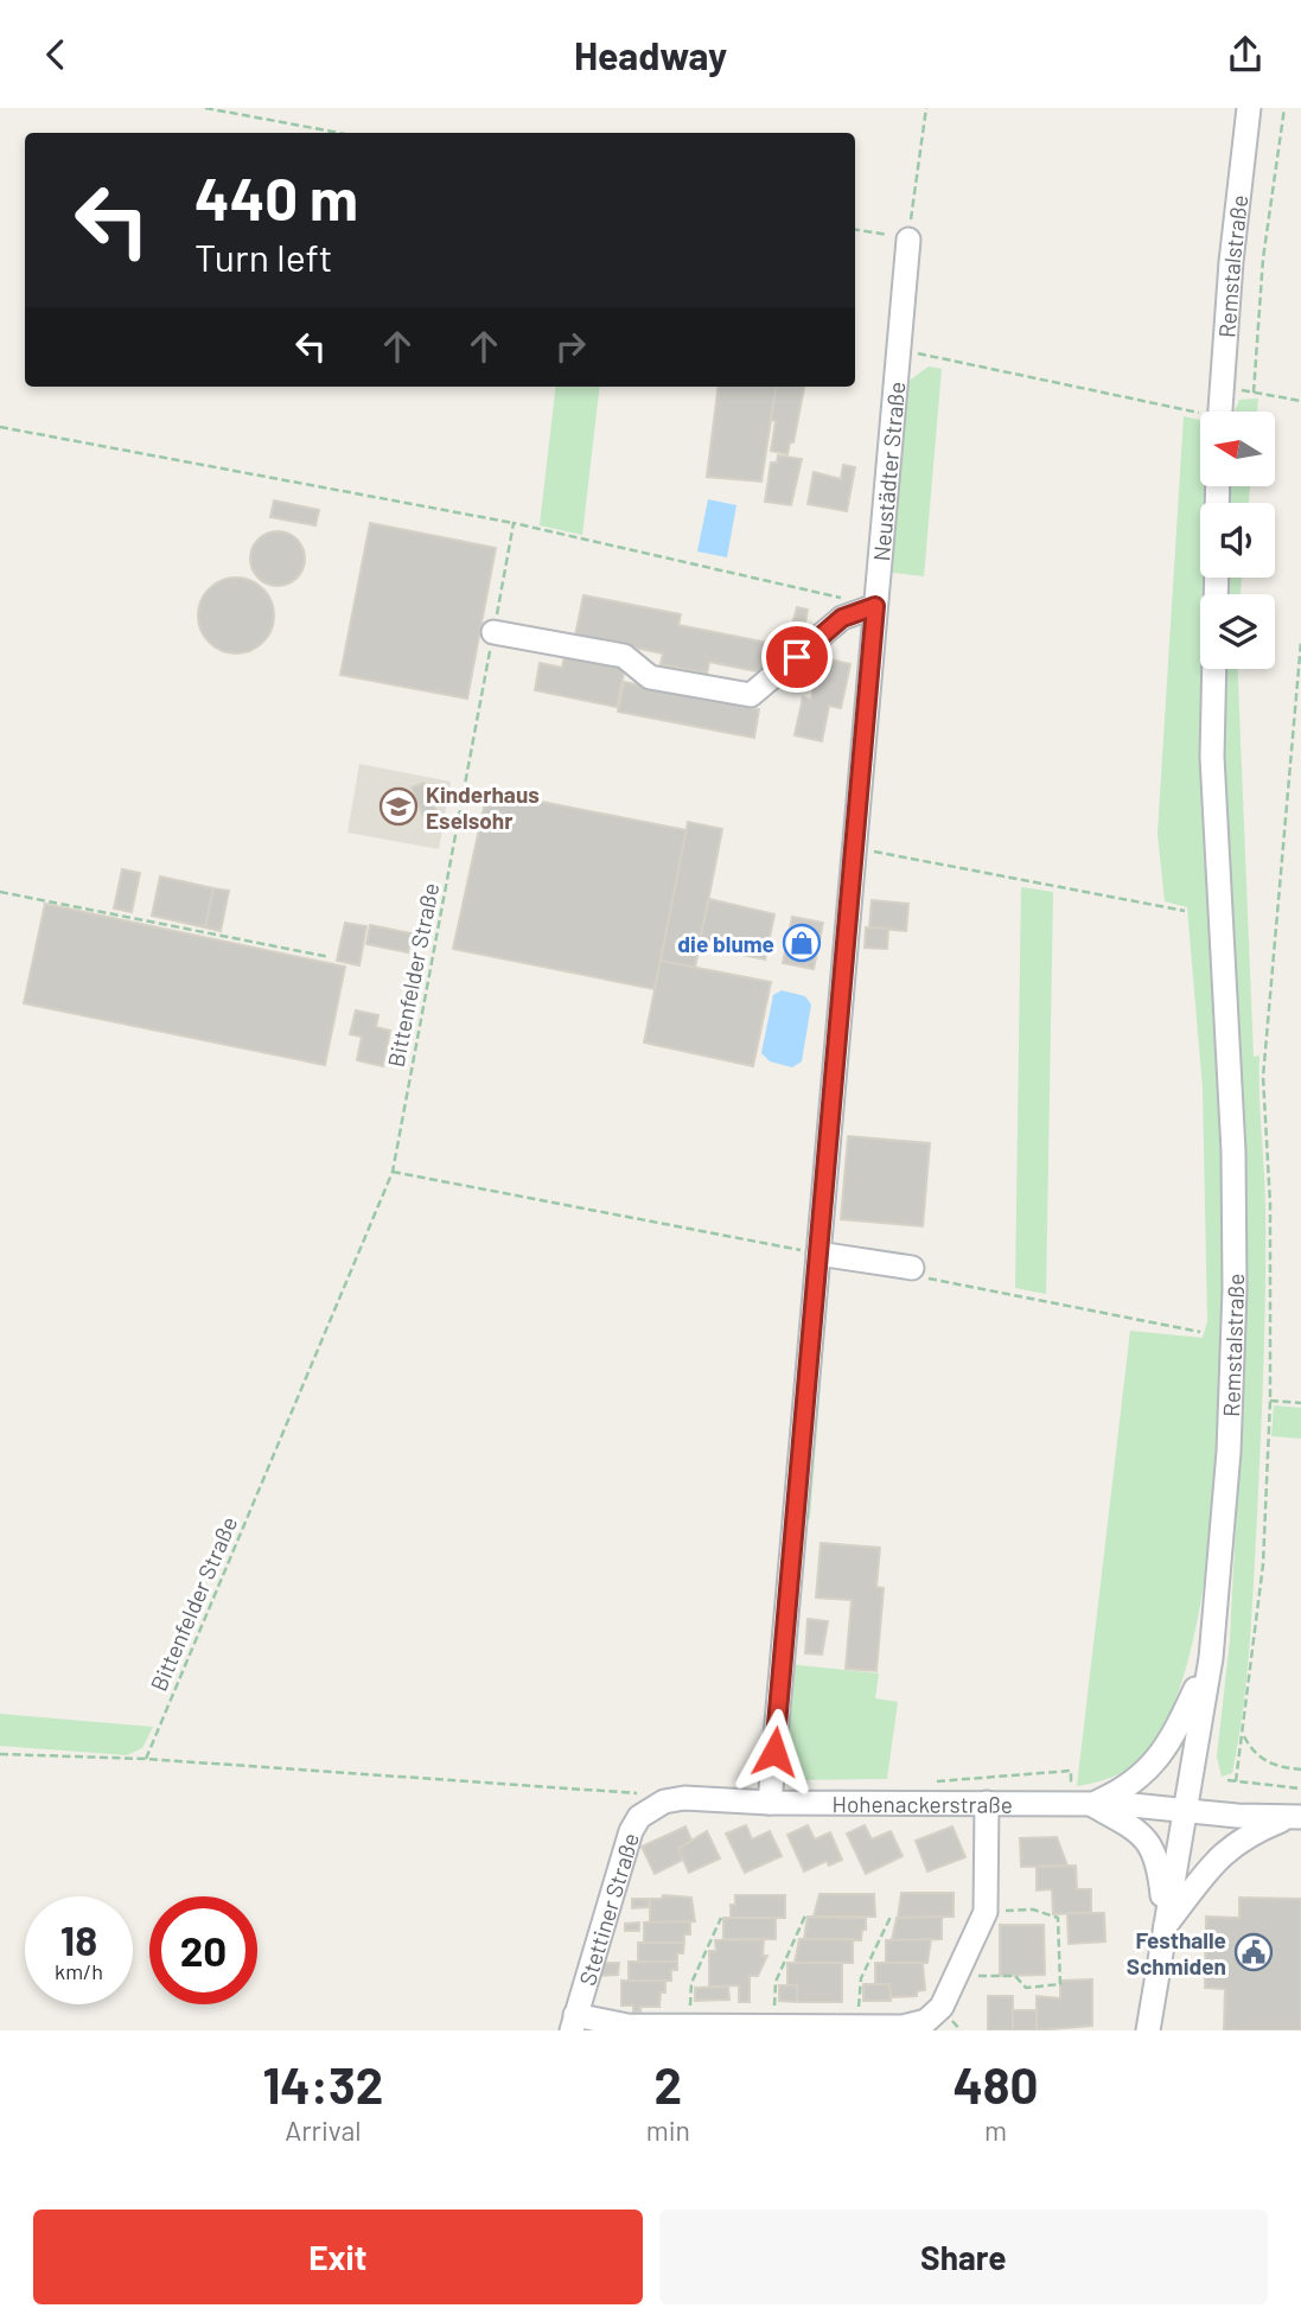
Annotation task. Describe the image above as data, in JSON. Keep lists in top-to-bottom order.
{
  "streets": {
    "street": [
      "Remstalstraße",
      "Neustädter Straße",
      "Hohenackerstraße",
      "Stettiner Straße"
    ],
    "path": ["Bittenfelder Straße"]
  },
  "crossings": [
    ["Remstalstraße", "Hohenackerstraße"],
    ["Neustädter Straße", "Hohenackerstraße"],
    ["Hohenackerstraße", "Stettiner Straße"]
  ],
  "places": {
    "school or university": ["Kinderhaus Eselsohr"],
    "shop": ["die blume"],
    "public building": ["Festhalle Schmiden"]
  },
  "north": "left",
  "page": {
    "header": "Headway",
    "turn": ["440 m", "Turn left"],
    "speed": "18 km/h",
    "limit": "20",
    "eta": [
      "14:32",
      "Arrival",
      "2",
      "min",
      "480",
      "m"
    ],
    "buttons": ["Exit", "Share"]
  }
}
